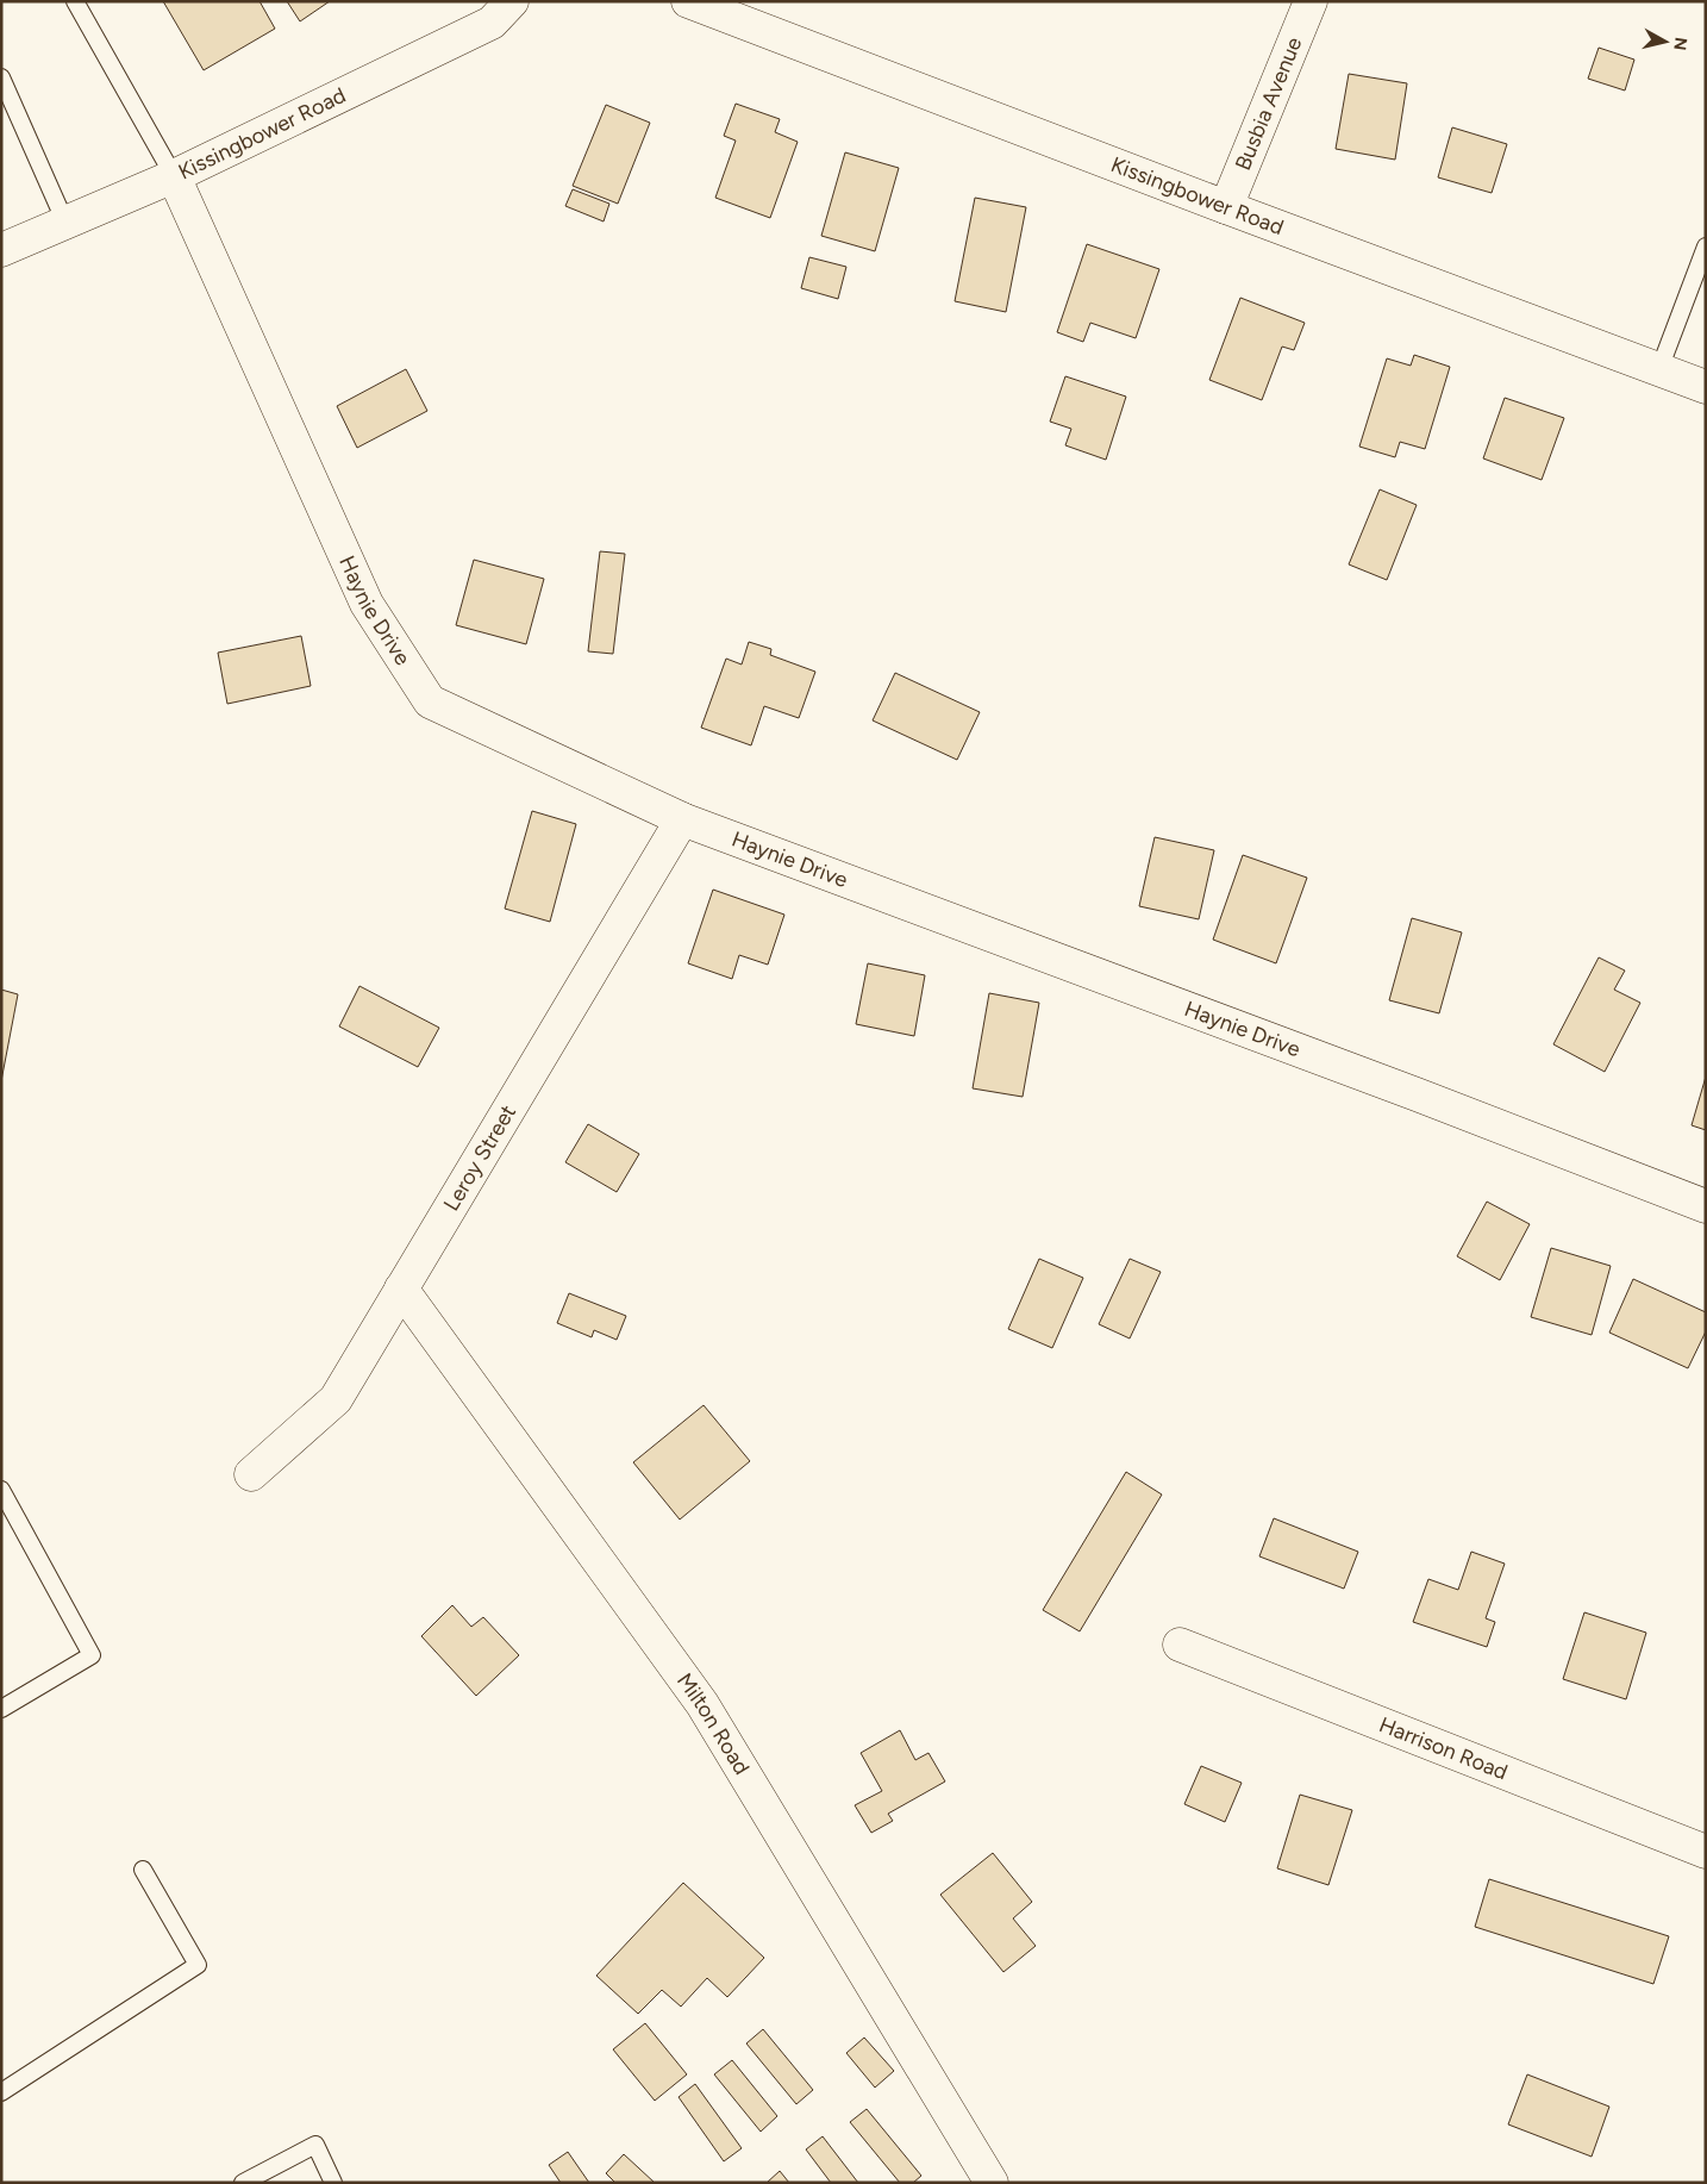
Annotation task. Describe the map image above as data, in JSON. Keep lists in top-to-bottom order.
{
  "streets": {
    "street": [
      "Busbia Avenue",
      "Kissingbower Road",
      "Haynie Drive",
      "Leroy Street",
      "Milton Road",
      "Harrison Road"
    ]
  },
  "crossings": [
    ["Busbia Avenue", "Kissingbower Road"],
    ["Kissingbower Road", "Haynie Drive"],
    ["Haynie Drive", "Leroy Street"],
    ["Leroy Street", "Milton Road"]
  ],
  "north": "right"
}
